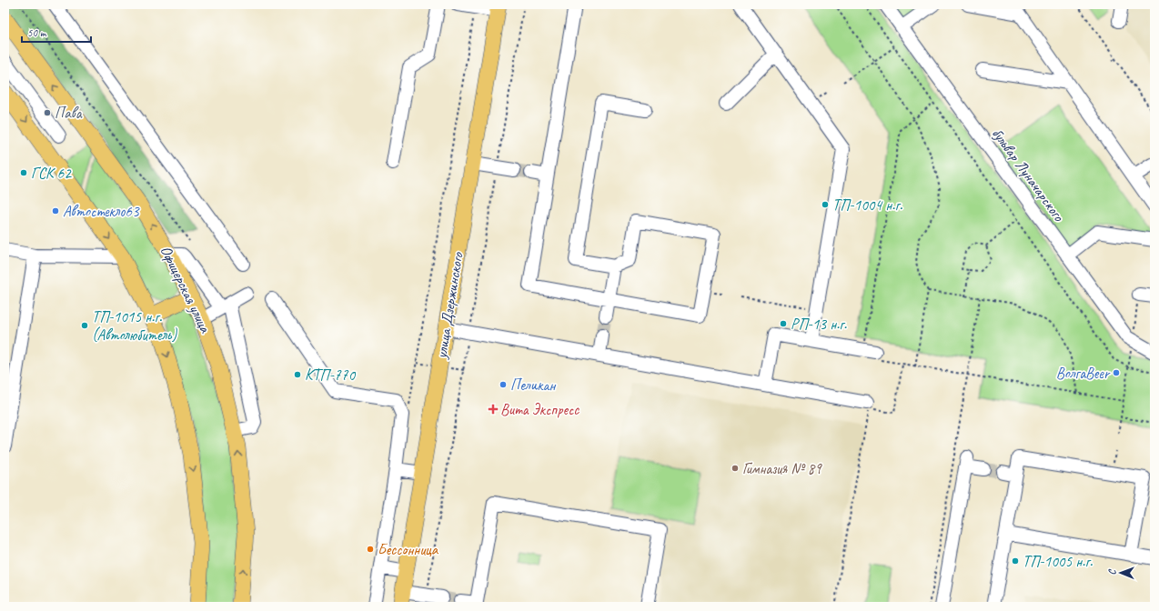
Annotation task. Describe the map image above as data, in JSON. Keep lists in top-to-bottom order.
{
  "streets": {
    "main road": ["Офицерская улица", "улица Дзержинского"],
    "street": ["бульвар Луначарского"]
  },
  "places": {
    "other": [
      "Пава",
      "ГСК 62",
      "ТП-1004 н.г.",
      "Автостекло63",
      "РП-13 н.г.",
      "ТП-1015 н.г. (Автолюбитель)",
      "ВолгаBeer",
      "КТП-770",
      "Пеликан",
      "Гимназия № 89",
      "Бессонница",
      "ТП-1005 н.г."
    ],
    "health": ["Вита Экспресс"]
  },
  "scale_bar": "50 m",
  "north": "left"
}
